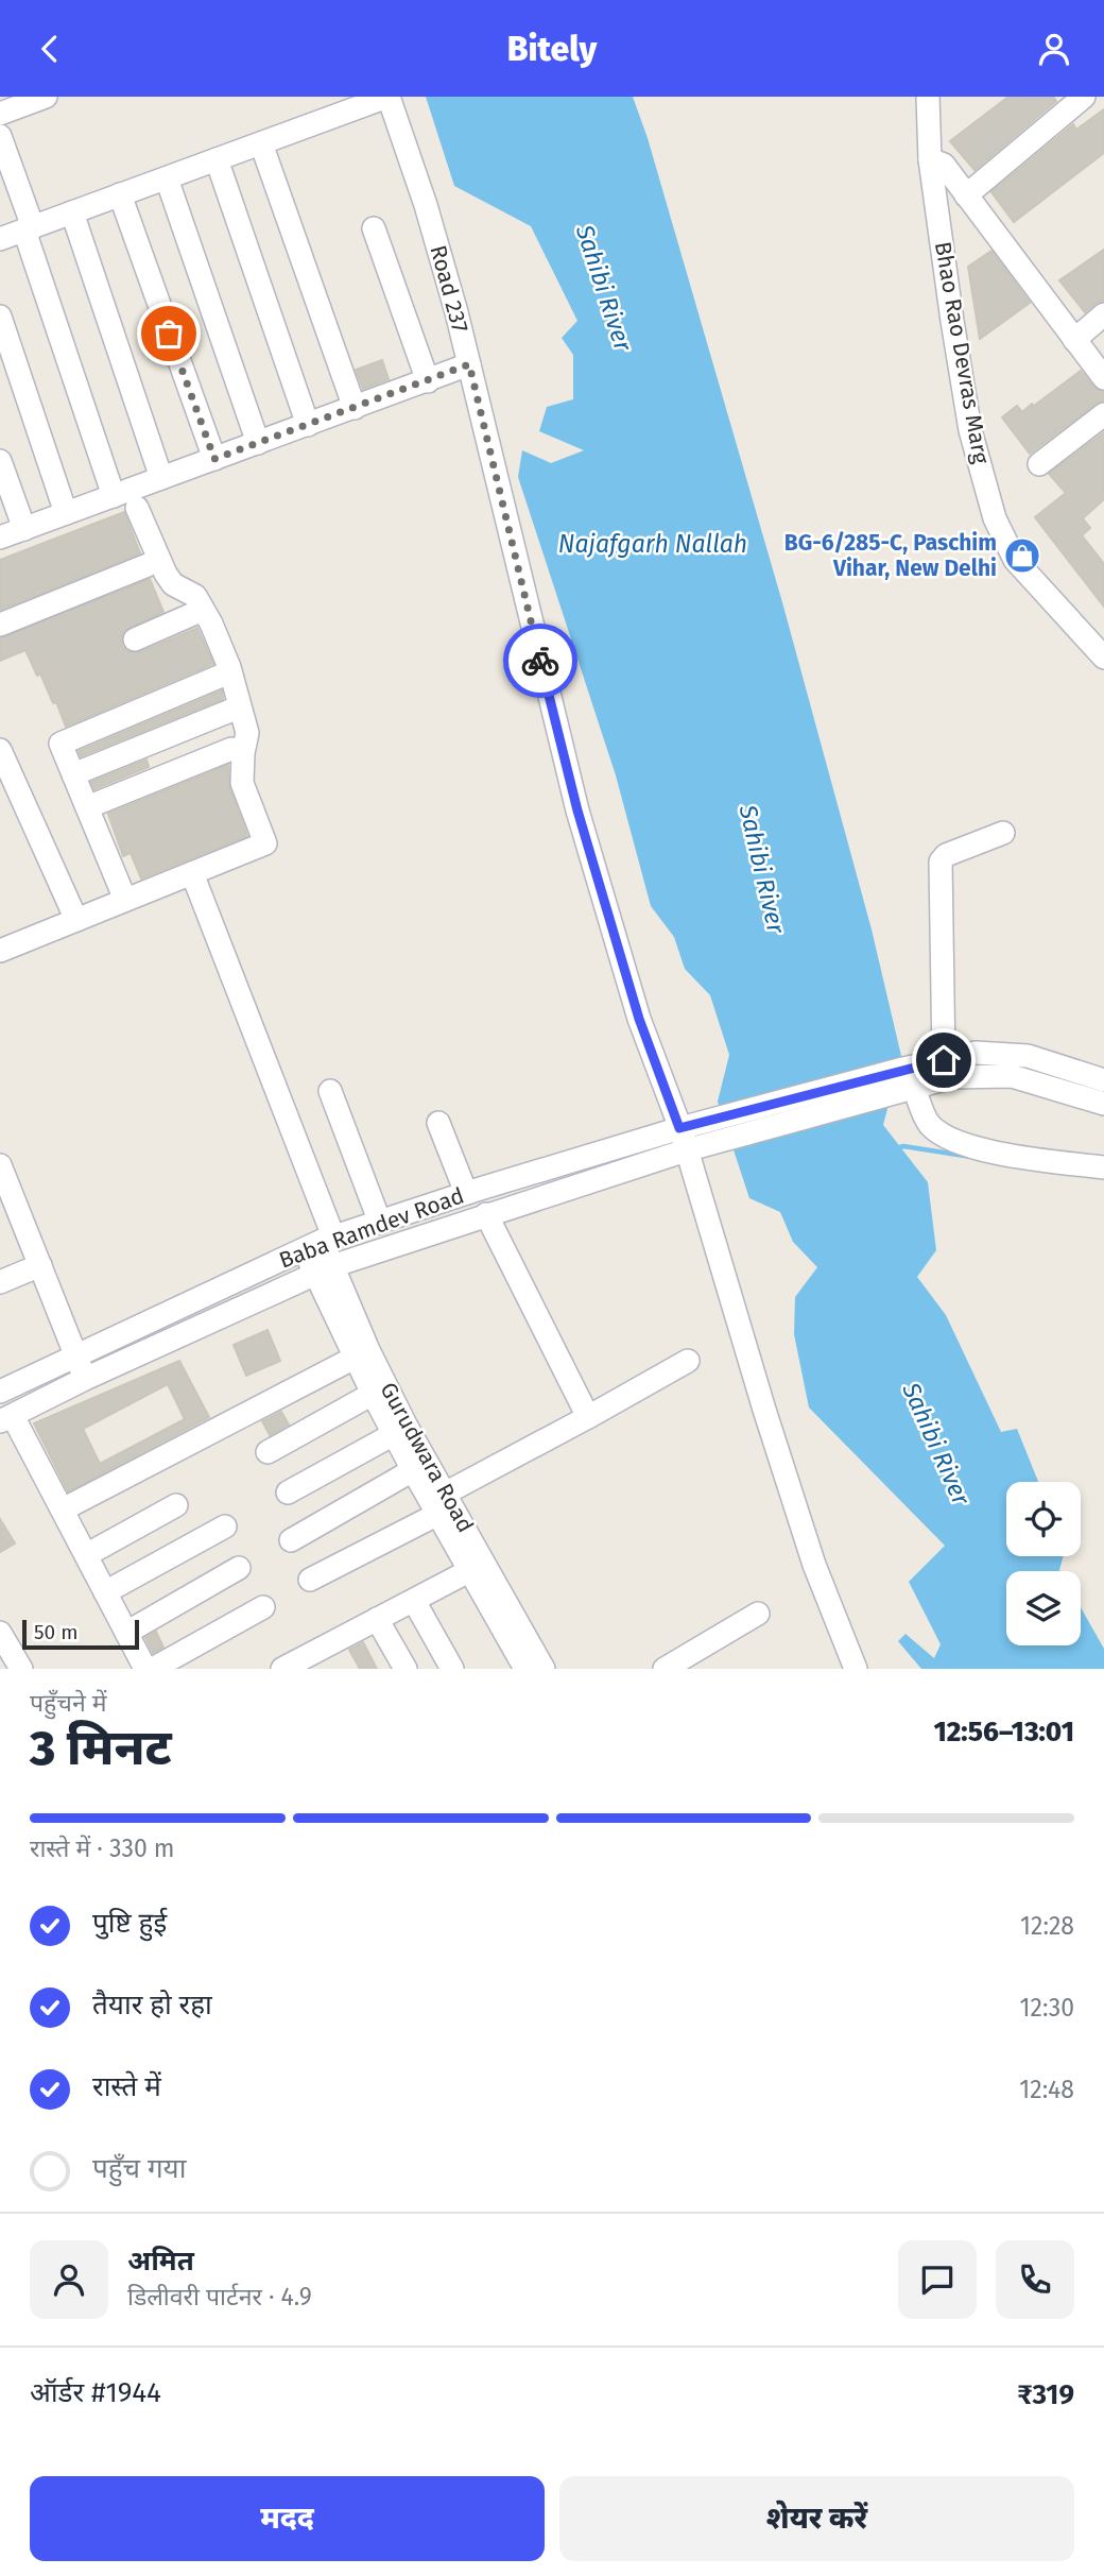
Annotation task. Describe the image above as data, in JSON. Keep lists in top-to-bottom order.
{
  "streets": {
    "street": [
      "Road 237",
      "Bhao Rao Devras Marg",
      "Baba Ramdev Road",
      "Gurudwara Road"
    ]
  },
  "crossings": [
    ["Road 237", "Baba Ramdev Road"],
    ["Baba Ramdev Road", "Gurudwara Road"]
  ],
  "water": ["Sahibi River", "Najafgarh Nallah"],
  "places": {
    "shop": ["BG-6/285-C, Paschim Vihar, New Delhi"]
  },
  "scale_bar": "50 m",
  "page": {
    "header": "Bitely",
    "scale": "50 m",
    "heading": ["3 मिनट", "पहुँचने में", "12:56–13:01"],
    "panel": [
      "अमित",
      "डिलीवरी पार्टनर · 4.9",
      "ऑर्डर #1944",
      "₹319"
    ],
    "bar": "रास्ते में · 330 m",
    "list": [
      ["पुष्टि हुई", "12:28"],
      ["तैयार हो रहा", "12:30"],
      ["रास्ते में", "12:48"],
      "पहुँच गया"
    ],
    "buttons": ["मदद", "शेयर करें"]
  }
}
